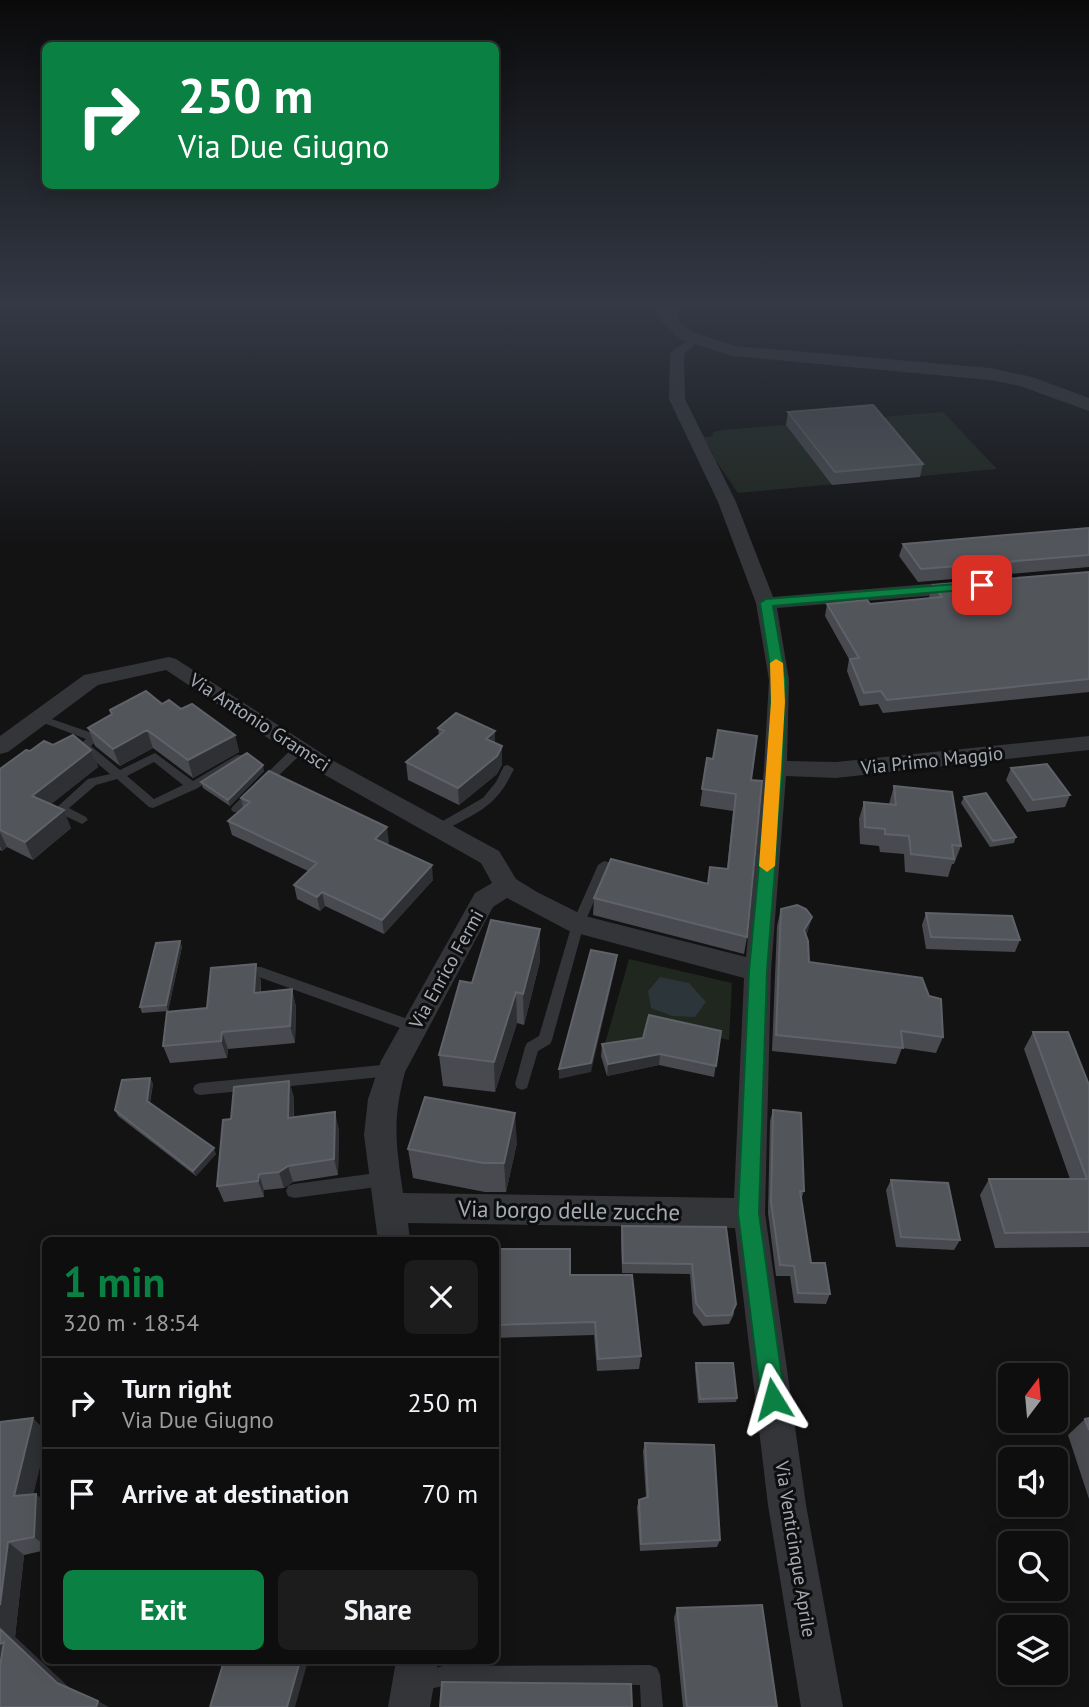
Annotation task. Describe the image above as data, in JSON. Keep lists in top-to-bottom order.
{
  "streets": {
    "street": [
      "Via Antonio Gramsci",
      "Via Primo Maggio",
      "Via Enrico Fermi",
      "Via borgo delle zucche",
      "Via Venticinque Aprile"
    ]
  },
  "crossings": [
    ["Via Antonio Gramsci", "Via Enrico Fermi"],
    ["Via Primo Maggio", "Via Venticinque Aprile"],
    ["Via Enrico Fermi", "Via borgo delle zucche"],
    ["Via borgo delle zucche", "Via Venticinque Aprile"]
  ],
  "north": "top",
  "page": {
    "turn": ["250 m", "Via Due Giugno"],
    "heading": ["1 min", "320 m · 18:54"],
    "list": [
      {
        "name": "Turn right",
        "note": "Via Due Giugno",
        "value": "250 m"
      },
      {
        "name": "Arrive at destination",
        "value": "70 m"
      }
    ],
    "buttons": ["Exit", "Share"]
  }
}
